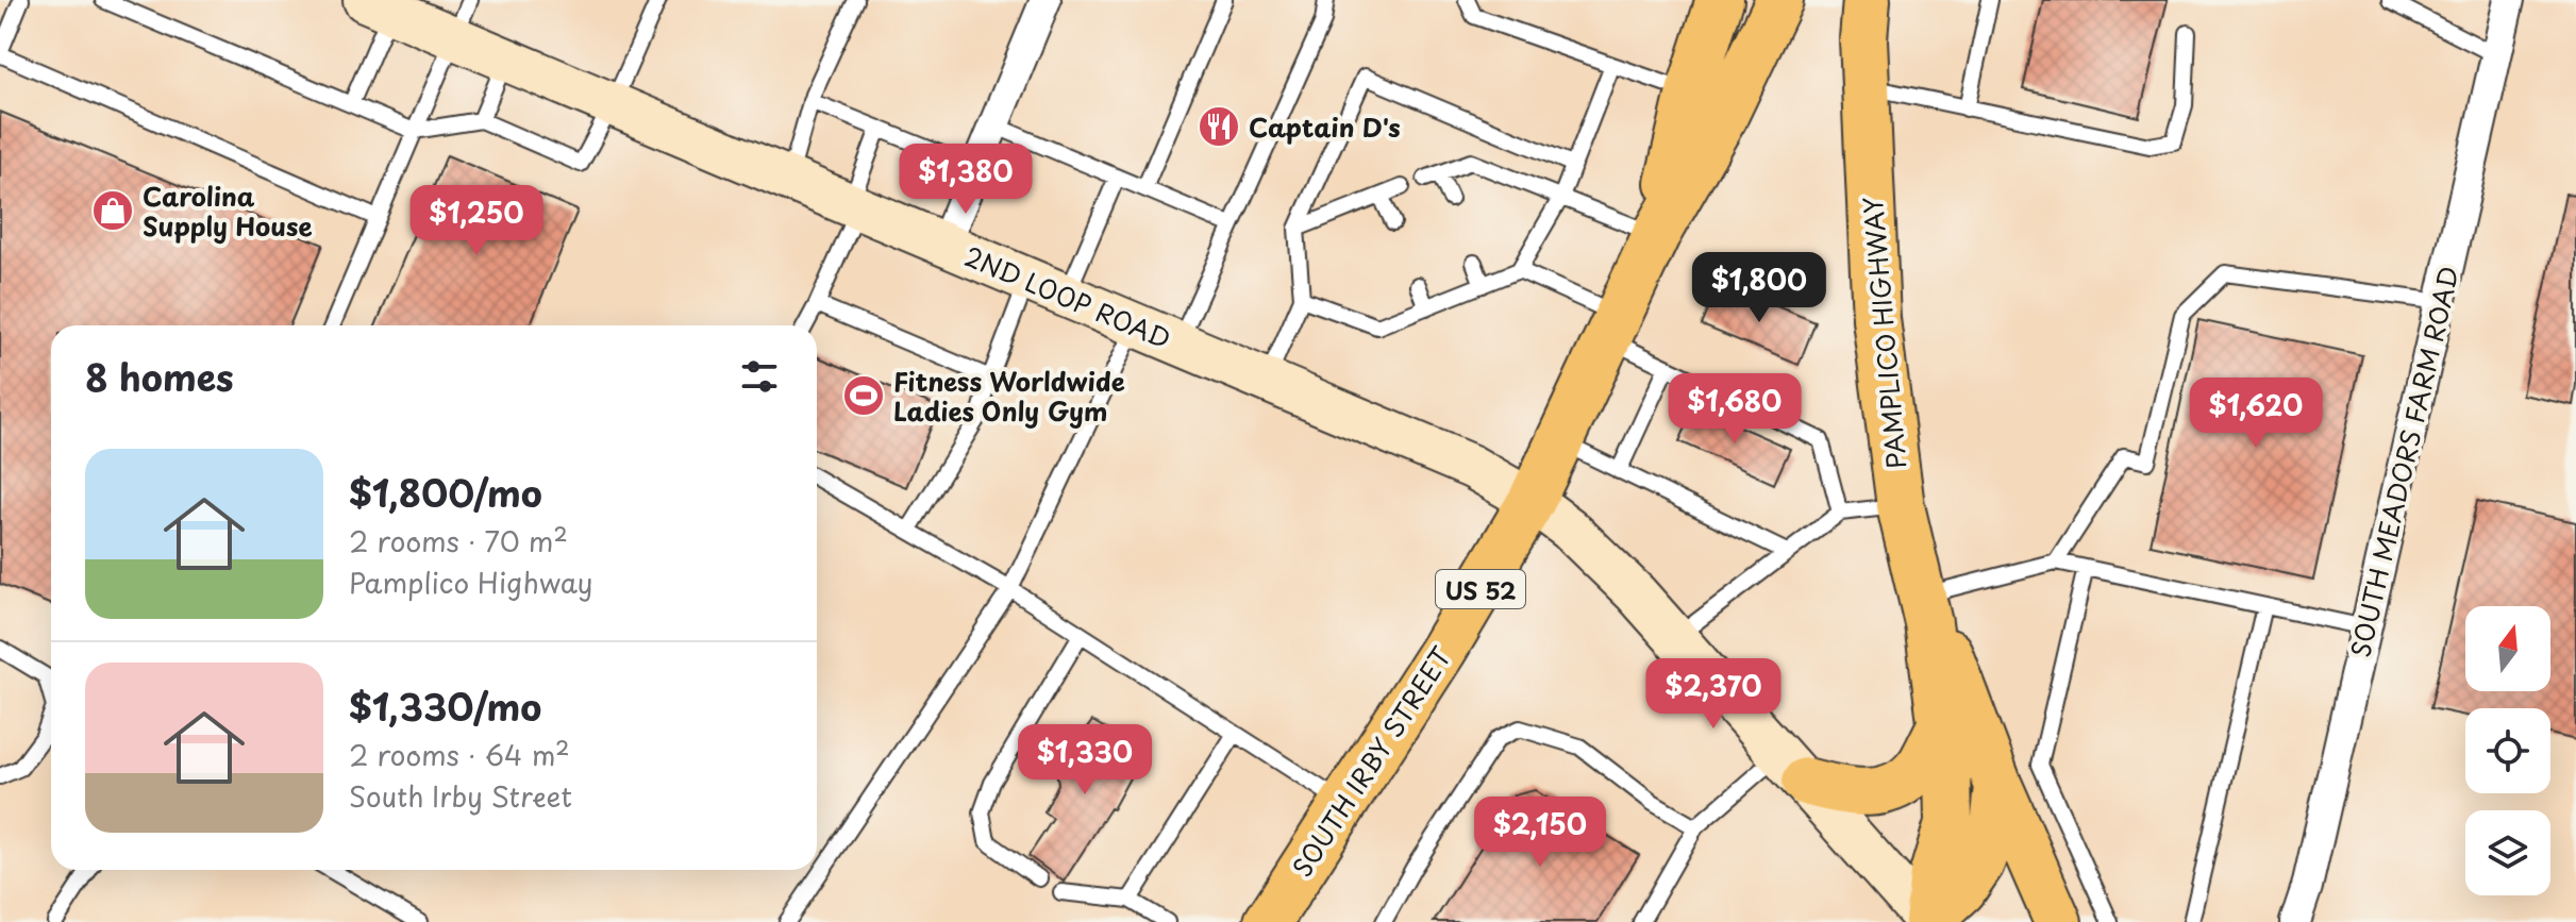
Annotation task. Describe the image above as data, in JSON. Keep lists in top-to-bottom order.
{
  "streets": {
    "main road": [
      "2ND LOOP ROAD",
      "PAMPLICO HIGHWAY",
      "US 52",
      "SOUTH IRBY STREET"
    ],
    "street": ["SOUTH MEADORS FARM ROAD"]
  },
  "crossings": [
    ["2ND LOOP ROAD", "SOUTH IRBY STREET"]
  ],
  "places": {
    "restaurant": ["Captain D's"],
    "shop": ["Carolina Supply House"],
    "sports": ["Fitness Worldwide Ladies Only Gym"]
  },
  "north": "top",
  "page": {
    "price": [
      "$1,380",
      "$1,250",
      "$1,800",
      "$1,680",
      "$1,620",
      "$2,370",
      "$1,330",
      "$2,150"
    ],
    "heading": "8 homes",
    "list": [
      {
        "name": "$1,800/mo",
        "note": "2 rooms · 70 m² · Pamplico Highway"
      },
      {
        "name": "$1,330/mo",
        "note": "2 rooms · 64 m² · South Irby Street"
      }
    ]
  }
}
